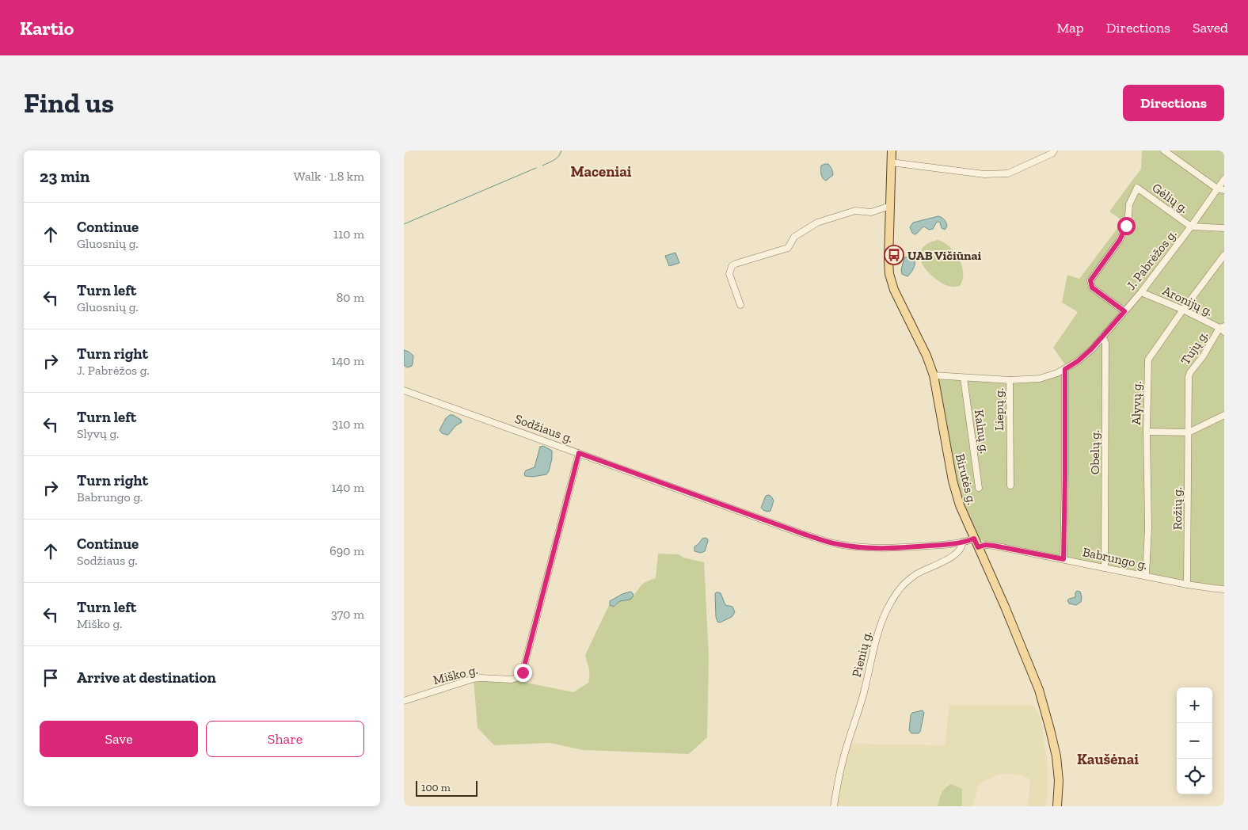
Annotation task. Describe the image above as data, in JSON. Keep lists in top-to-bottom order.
{
  "streets": {
    "main road": ["Birutės g."],
    "street": [
      "Gėlių g.",
      "J. Pabrėžos g.",
      "Aronijų g.",
      "Tujų g.",
      "Alyvų g.",
      "Liepų g.",
      "Sodžiaus g.",
      "Kalnų g.",
      "Obelų g.",
      "Rožių g.",
      "Babrungo g.",
      "Pienių g.",
      "Miško g."
    ]
  },
  "crossings": [
    ["Gėlių g.", "J. Pabrėžos g."],
    ["J. Pabrėžos g.", "Aronijų g."],
    ["J. Pabrėžos g.", "Liepų g."],
    ["J. Pabrėžos g.", "Kalnų g."],
    ["J. Pabrėžos g.", "Obelų g."],
    ["J. Pabrėžos g.", "Birutės g."],
    ["Aronijų g.", "Tujų g."],
    ["Aronijų g.", "Alyvų g."],
    ["Tujų g.", "Rožių g."],
    ["Alyvų g.", "Babrungo g."],
    ["Sodžiaus g.", "Birutės g."],
    ["Sodžiaus g.", "Pienių g."],
    ["Sodžiaus g.", "Miško g."],
    ["Obelų g.", "Babrungo g."],
    ["Birutės g.", "Babrungo g."],
    ["Rožių g.", "Babrungo g."]
  ],
  "districts": ["Maceniai", "Kaušėnai"],
  "places": {
    "bus stop": ["UAB Vičiūnai"]
  },
  "scale_bar": "100 m",
  "page": {
    "header": "Kartio",
    "nav": ["Map", "Directions", "Saved"],
    "buttons": [
      "Directions",
      ["Save", "Share"]
    ],
    "title": "Find us",
    "heading": ["23 min", "Walk · 1.8 km"],
    "list": [
      ["Continue", "Gluosnių g.", "110 m"],
      ["Turn left", "Gluosnių g.", "80 m"],
      ["Turn right", "J. Pabrėžos g.", "140 m"],
      ["Turn left", "Slyvų g.", "310 m"],
      ["Turn right", "Babrungo g.", "140 m"],
      ["Continue", "Sodžiaus g.", "690 m"],
      ["Turn left", "Miško g.", "370 m"],
      "Arrive at destination"
    ],
    "map_buttons": ["+", "−"],
    "scale": "100 m"
  }
}
